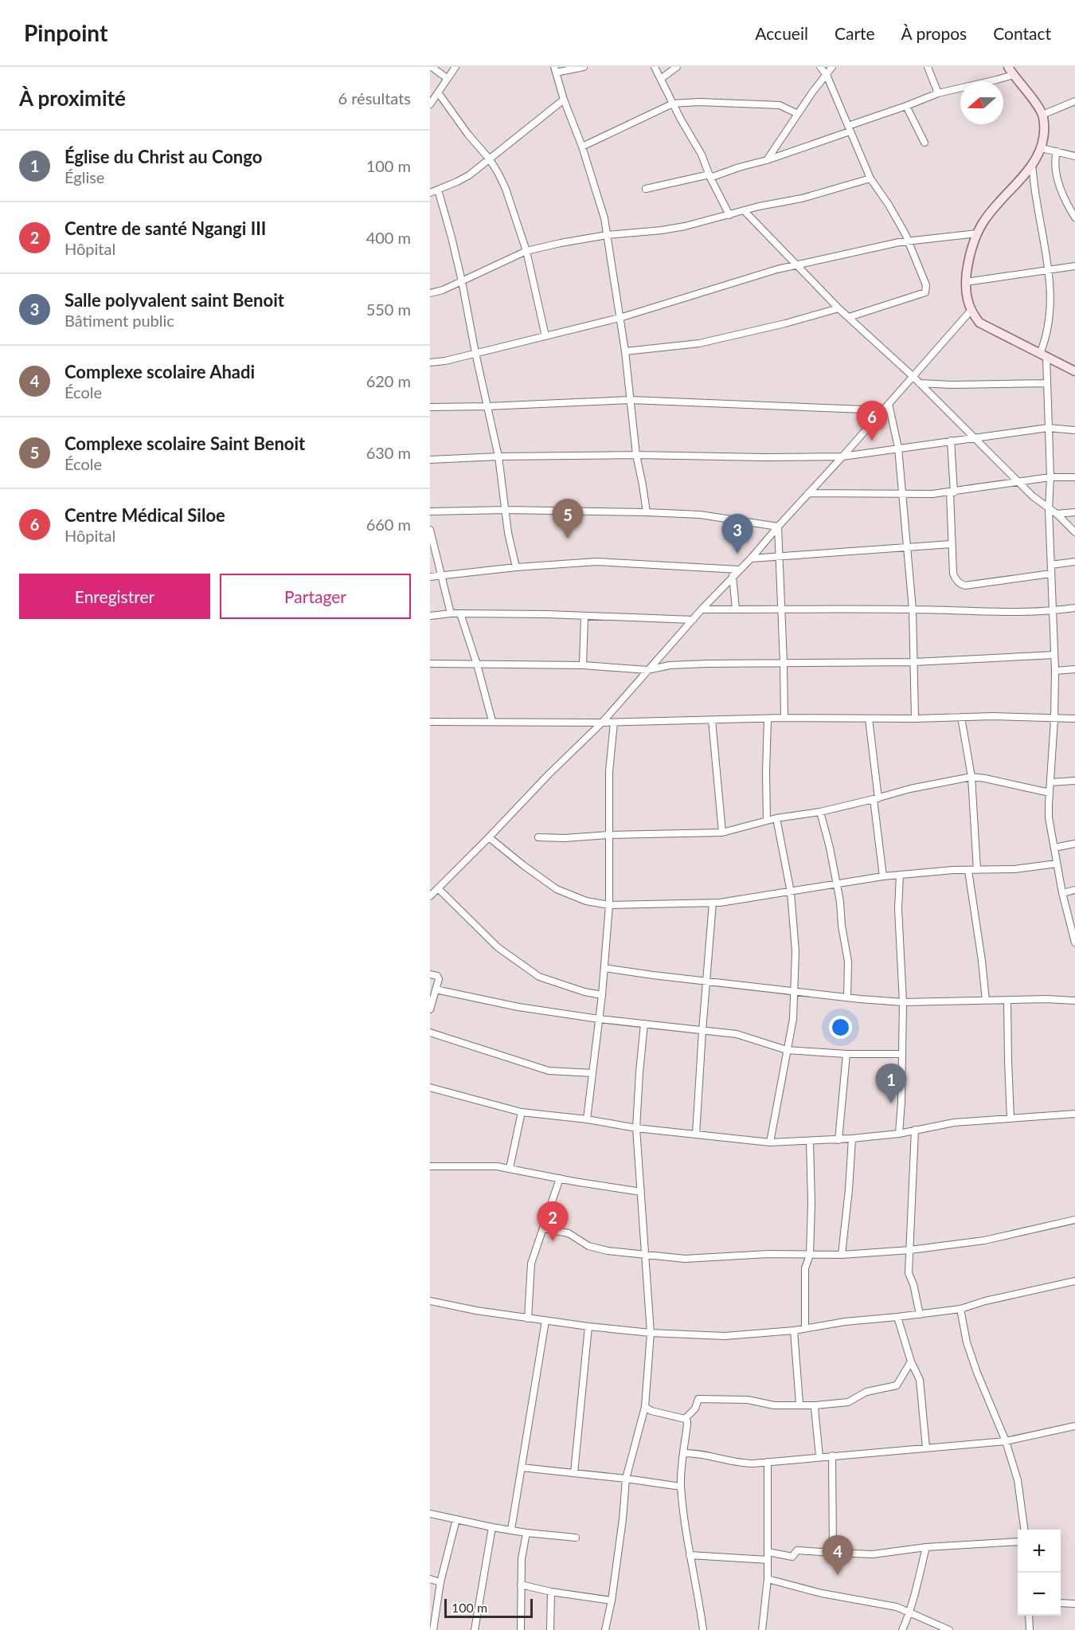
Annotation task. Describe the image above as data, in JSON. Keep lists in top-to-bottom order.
{
  "scale_bar": "100 m",
  "north": "left",
  "page": {
    "header": "Pinpoint",
    "nav": [
      "Accueil",
      "Carte",
      "À propos",
      "Contact"
    ],
    "heading": ["À proximité", "6 résultats"],
    "list": [
      {
        "mark": "1",
        "name": "Église du Christ au Congo",
        "note": "Église",
        "value": "100 m"
      },
      {
        "mark": "2",
        "name": "Centre de santé Ngangi III",
        "note": "Hôpital",
        "value": "400 m"
      },
      {
        "mark": "3",
        "name": "Salle polyvalent saint Benoit",
        "note": "Bâtiment public",
        "value": "550 m"
      },
      {
        "mark": "4",
        "name": "Complexe scolaire Ahadi",
        "note": "École",
        "value": "620 m"
      },
      {
        "mark": "5",
        "name": "Complexe scolaire Saint Benoit",
        "note": "École",
        "value": "630 m"
      },
      {
        "mark": "6",
        "name": "Centre Médical Siloe",
        "note": "Hôpital",
        "value": "660 m"
      }
    ],
    "pins": [
      "6",
      "5",
      "3",
      "1",
      "2",
      "4"
    ],
    "buttons": ["Enregistrer", "Partager"],
    "map_buttons": ["+", "−"],
    "scale": "100 m"
  }
}
